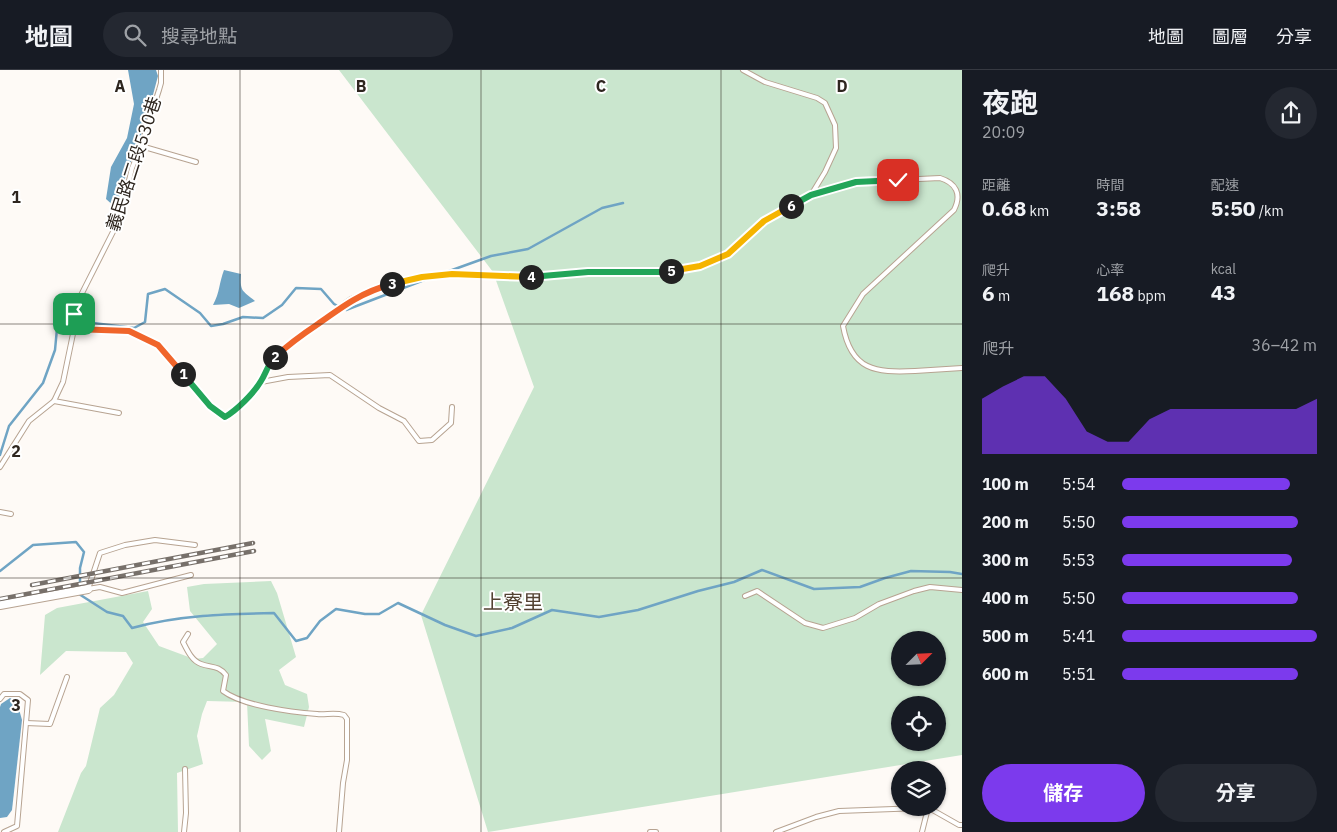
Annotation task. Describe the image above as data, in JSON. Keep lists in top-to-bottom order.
{
  "streets": {
    "lane": ["義民路二段530巷"]
  },
  "districts": ["上寮里"],
  "north": "top right",
  "page": {
    "header": "地圖",
    "search": "搜尋地點",
    "nav": ["地圖", "圖層", "分享"],
    "heading": ["夜跑", "20:09"],
    "stats": [
      ["距離", "0.68 km"],
      ["時間", "3:58"],
      ["配速", "5:50 /km"],
      ["爬升", "6 m"],
      ["心率", "168 bpm"],
      ["kcal", "43"]
    ],
    "pins": [
      "6",
      "5",
      "4",
      "3",
      "2",
      "1"
    ],
    "chart": ["爬升", "36–42 m"],
    "list": [
      {
        "name": "100 m",
        "note": "5:54"
      },
      {
        "name": "200 m",
        "note": "5:50"
      },
      {
        "name": "300 m",
        "note": "5:53"
      },
      {
        "name": "400 m",
        "note": "5:50"
      },
      {
        "name": "500 m",
        "note": "5:41"
      },
      {
        "name": "600 m",
        "note": "5:51"
      }
    ],
    "buttons": ["儲存", "分享"]
  },
  "grid": {
    "columns": [
      "A",
      "B",
      "C",
      "D"
    ],
    "rows": ["1", "2", "3"]
  }
}
